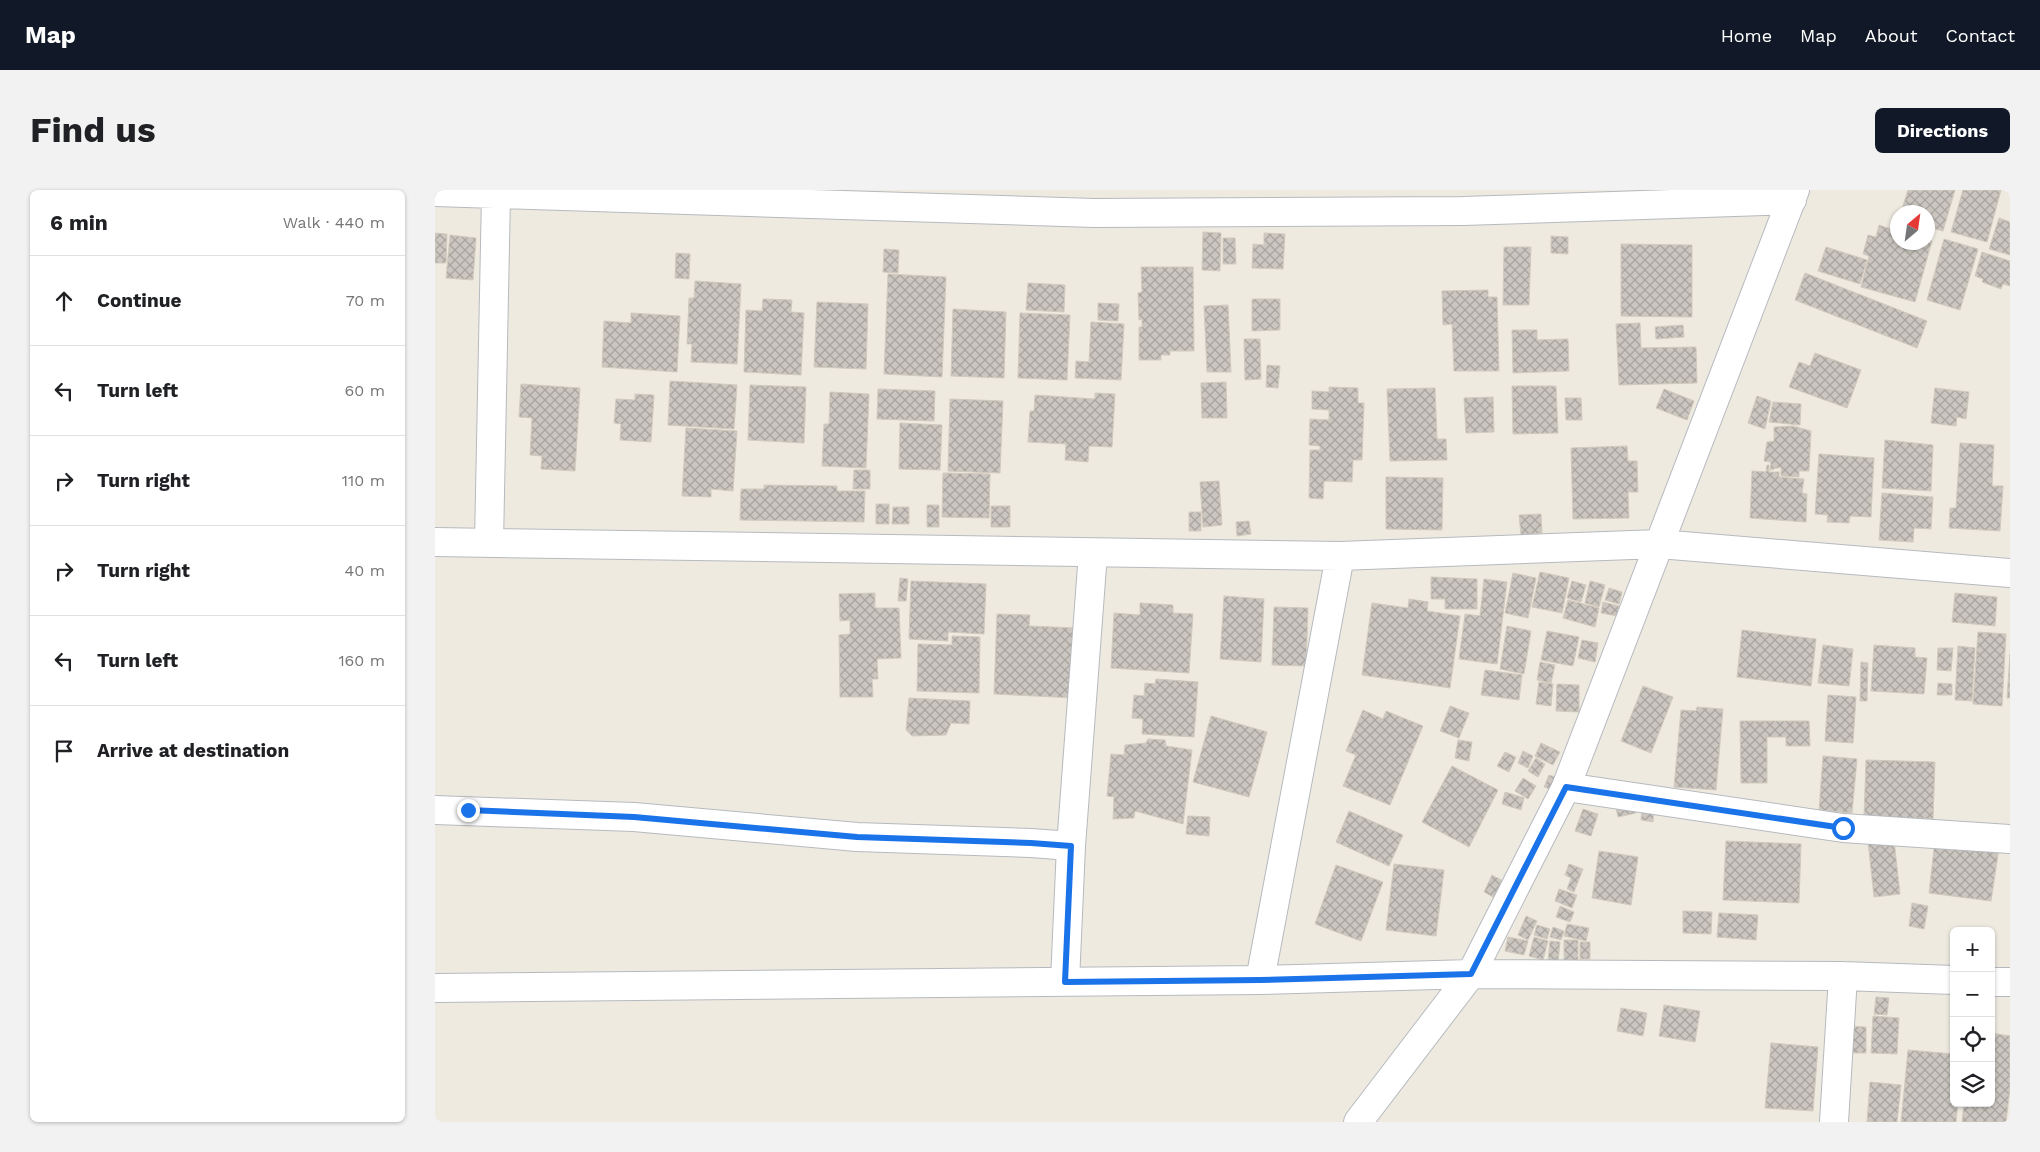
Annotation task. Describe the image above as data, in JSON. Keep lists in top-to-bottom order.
{
  "north": "top right",
  "page": {
    "header": "Map",
    "nav": [
      "Home",
      "Map",
      "About",
      "Contact"
    ],
    "buttons": "Directions",
    "title": "Find us",
    "heading": ["6 min", "Walk · 440 m"],
    "list": [
      ["Continue", "70 m"],
      ["Turn left", "60 m"],
      ["Turn right", "110 m"],
      ["Turn right", "40 m"],
      ["Turn left", "160 m"],
      "Arrive at destination"
    ],
    "map_buttons": ["+", "−"]
  }
}
